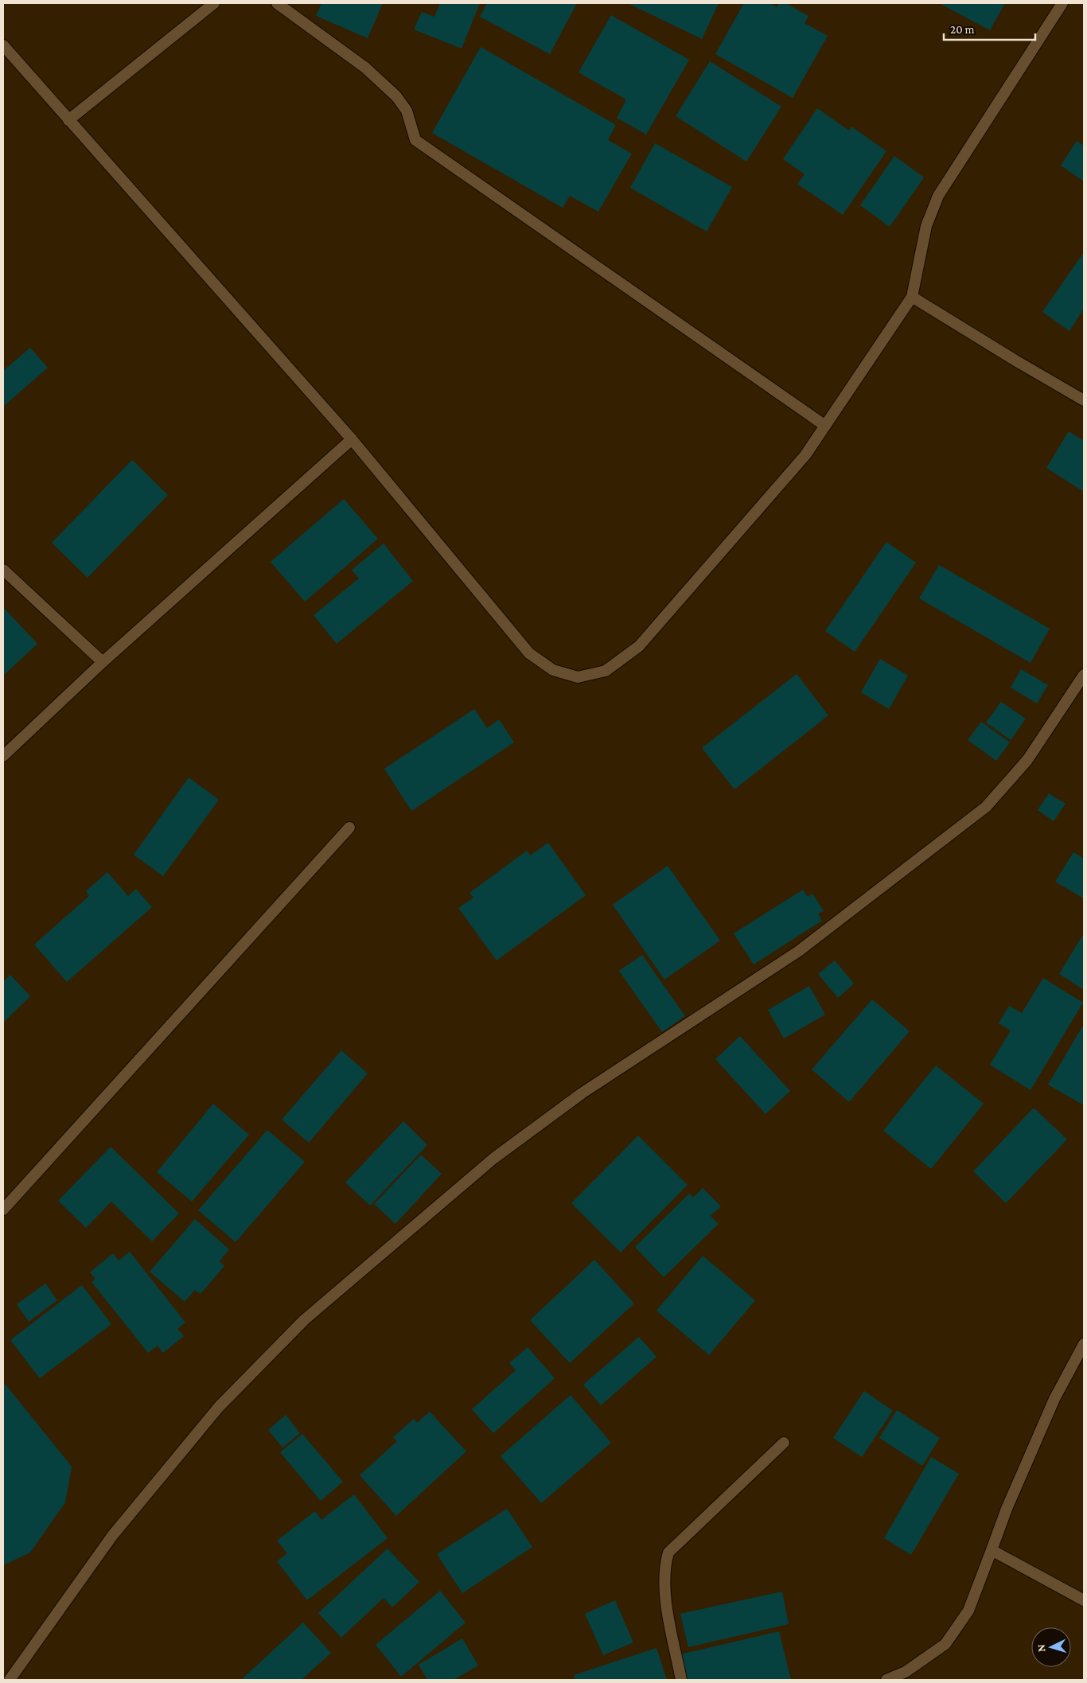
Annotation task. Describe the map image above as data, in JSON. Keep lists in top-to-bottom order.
{
  "scale_bar": "20 m",
  "north": "left"
}
